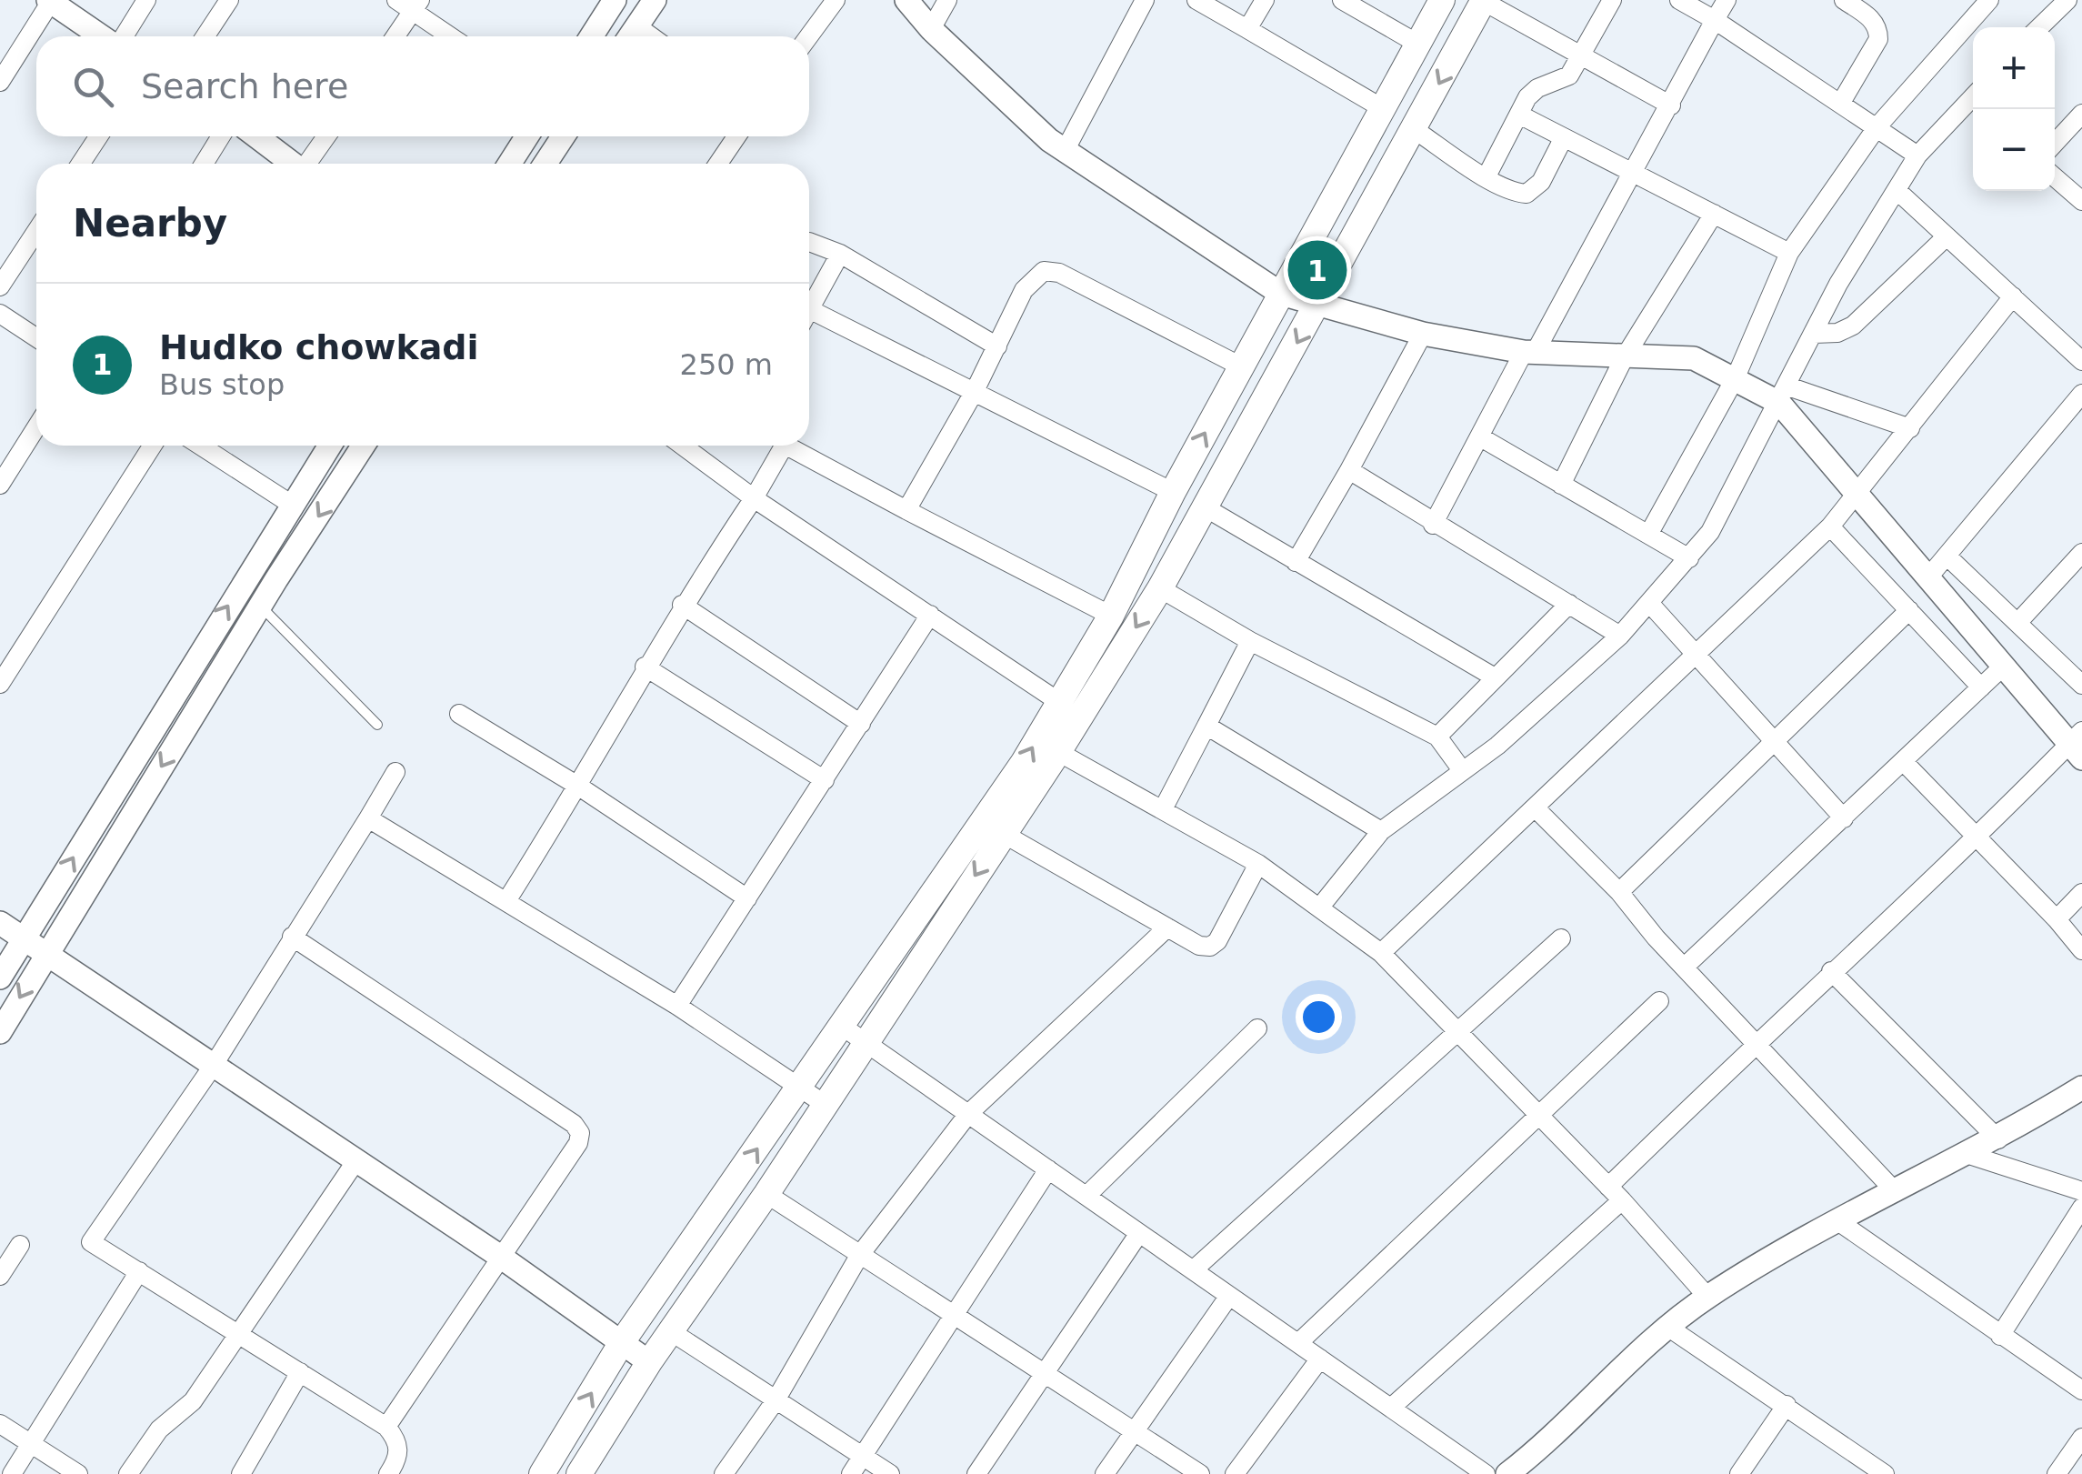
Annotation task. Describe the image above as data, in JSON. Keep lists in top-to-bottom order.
{
  "page": {
    "map_buttons": ["+", "−"],
    "search": "Search here",
    "heading": "Nearby",
    "pins": "1",
    "list": [
      {
        "mark": "1",
        "name": "Hudko chowkadi",
        "note": "Bus stop",
        "value": "250 m"
      }
    ]
  }
}
